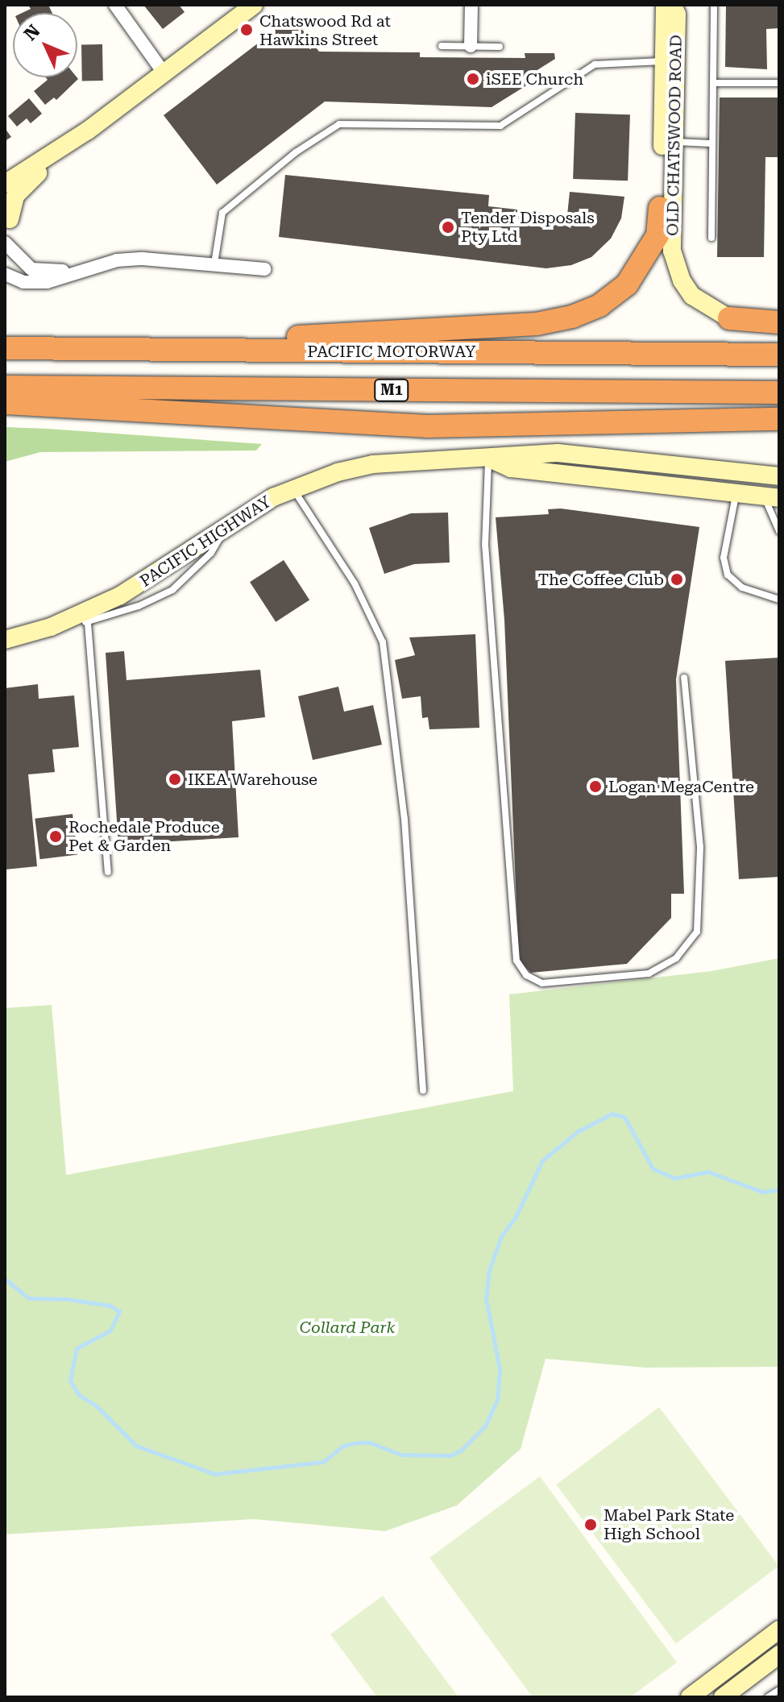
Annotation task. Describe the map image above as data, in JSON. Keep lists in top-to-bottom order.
{
  "streets": {
    "highway": ["PACIFIC MOTORWAY", "M1"],
    "main road": ["OLD CHATSWOOD ROAD", "PACIFIC HIGHWAY"]
  },
  "parks": ["Collard Park"],
  "places": [
    "Chatswood Rd at Hawkins Street",
    "iSEE Church",
    "Tender Disposals Pty Ltd",
    "The Coffee Club",
    "IKEA Warehouse",
    "Logan MegaCentre",
    "Rochedale Produce Pet & Garden",
    "Mabel Park State High School"
  ],
  "north": "top left"
}
